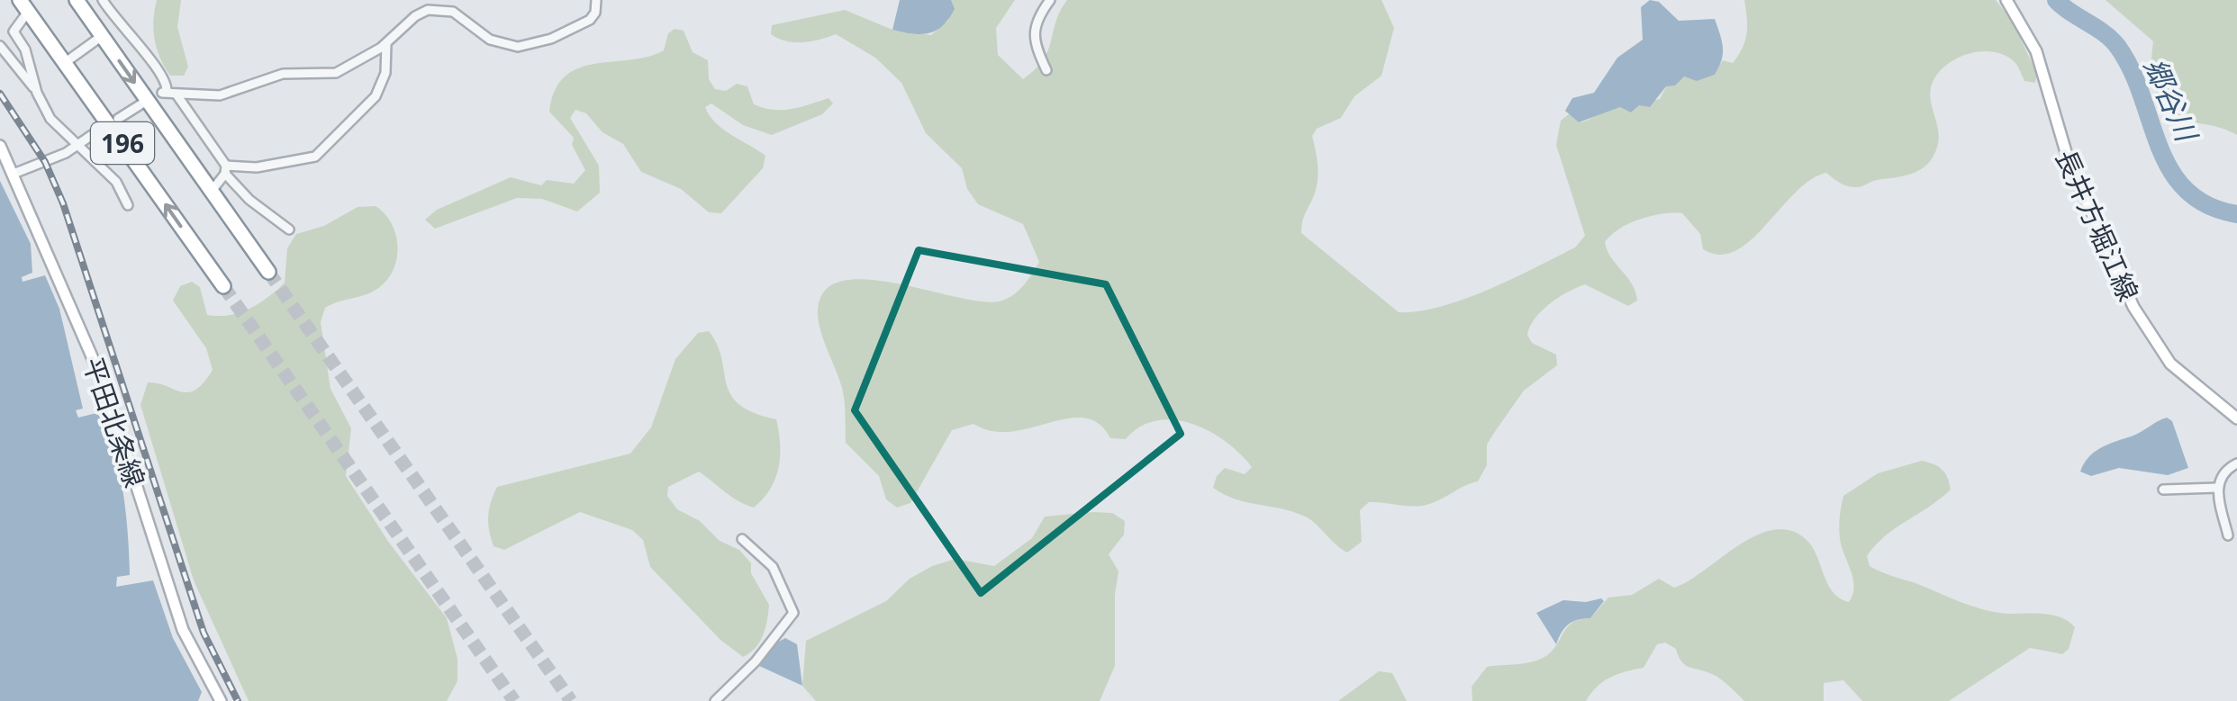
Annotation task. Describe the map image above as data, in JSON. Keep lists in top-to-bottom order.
{
  "streets": {
    "highway": ["196"],
    "main road": ["長井方堀江線", "平田北条線"]
  },
  "water": ["郷谷川"]
}
